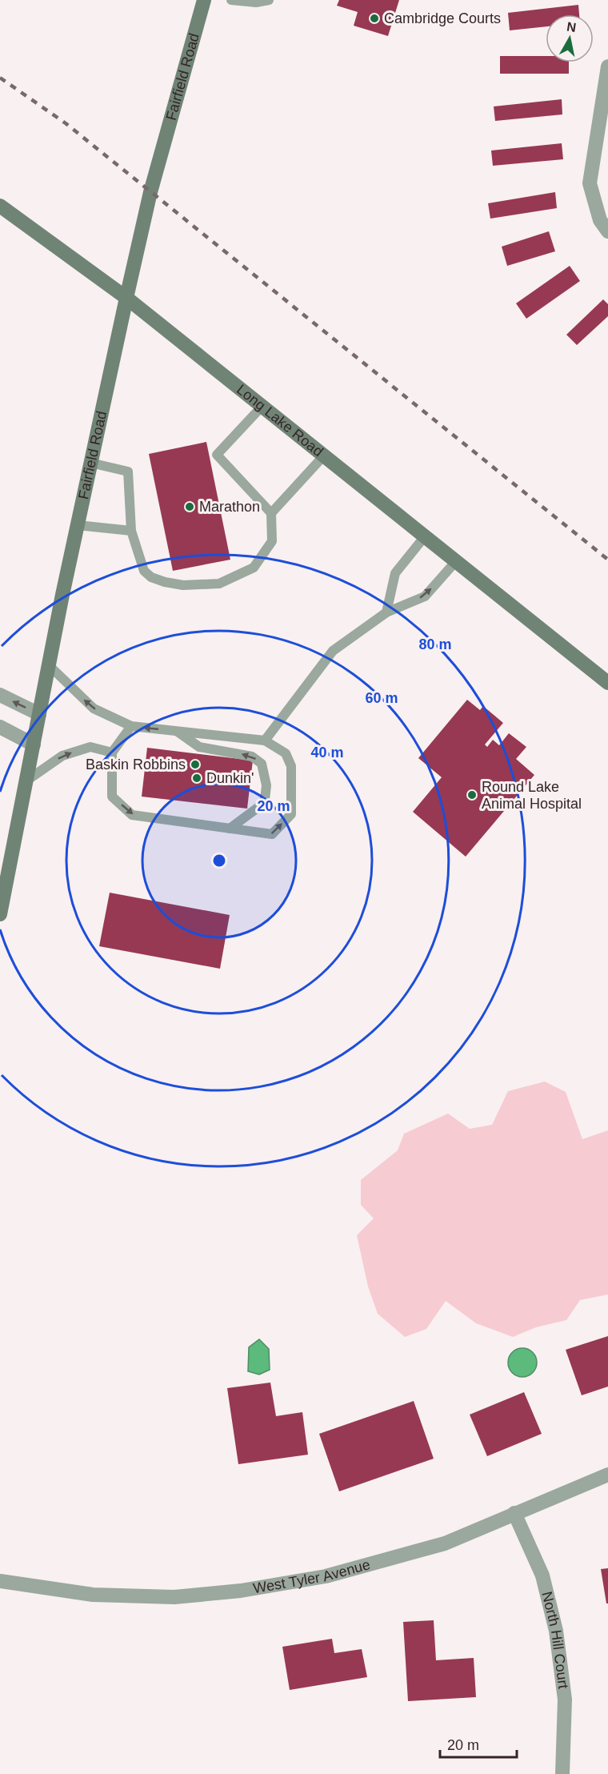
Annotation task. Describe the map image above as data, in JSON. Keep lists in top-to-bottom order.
{
  "streets": {
    "street": [
      "Fairfield Road",
      "Long Lake Road",
      "West Tyler Avenue",
      "North Hill Court"
    ]
  },
  "crossings": [
    ["Fairfield Road", "Long Lake Road"],
    ["West Tyler Avenue", "North Hill Court"]
  ],
  "places": [
    "Cambridge Courts",
    "Marathon",
    "Baskin Robbins",
    "Dunkin'",
    "Round Lake Animal Hospital"
  ],
  "scale_bar": "20 m",
  "north": "top",
  "rings": [
    "80 m",
    "60 m",
    "40 m",
    "20 m"
  ]
}
